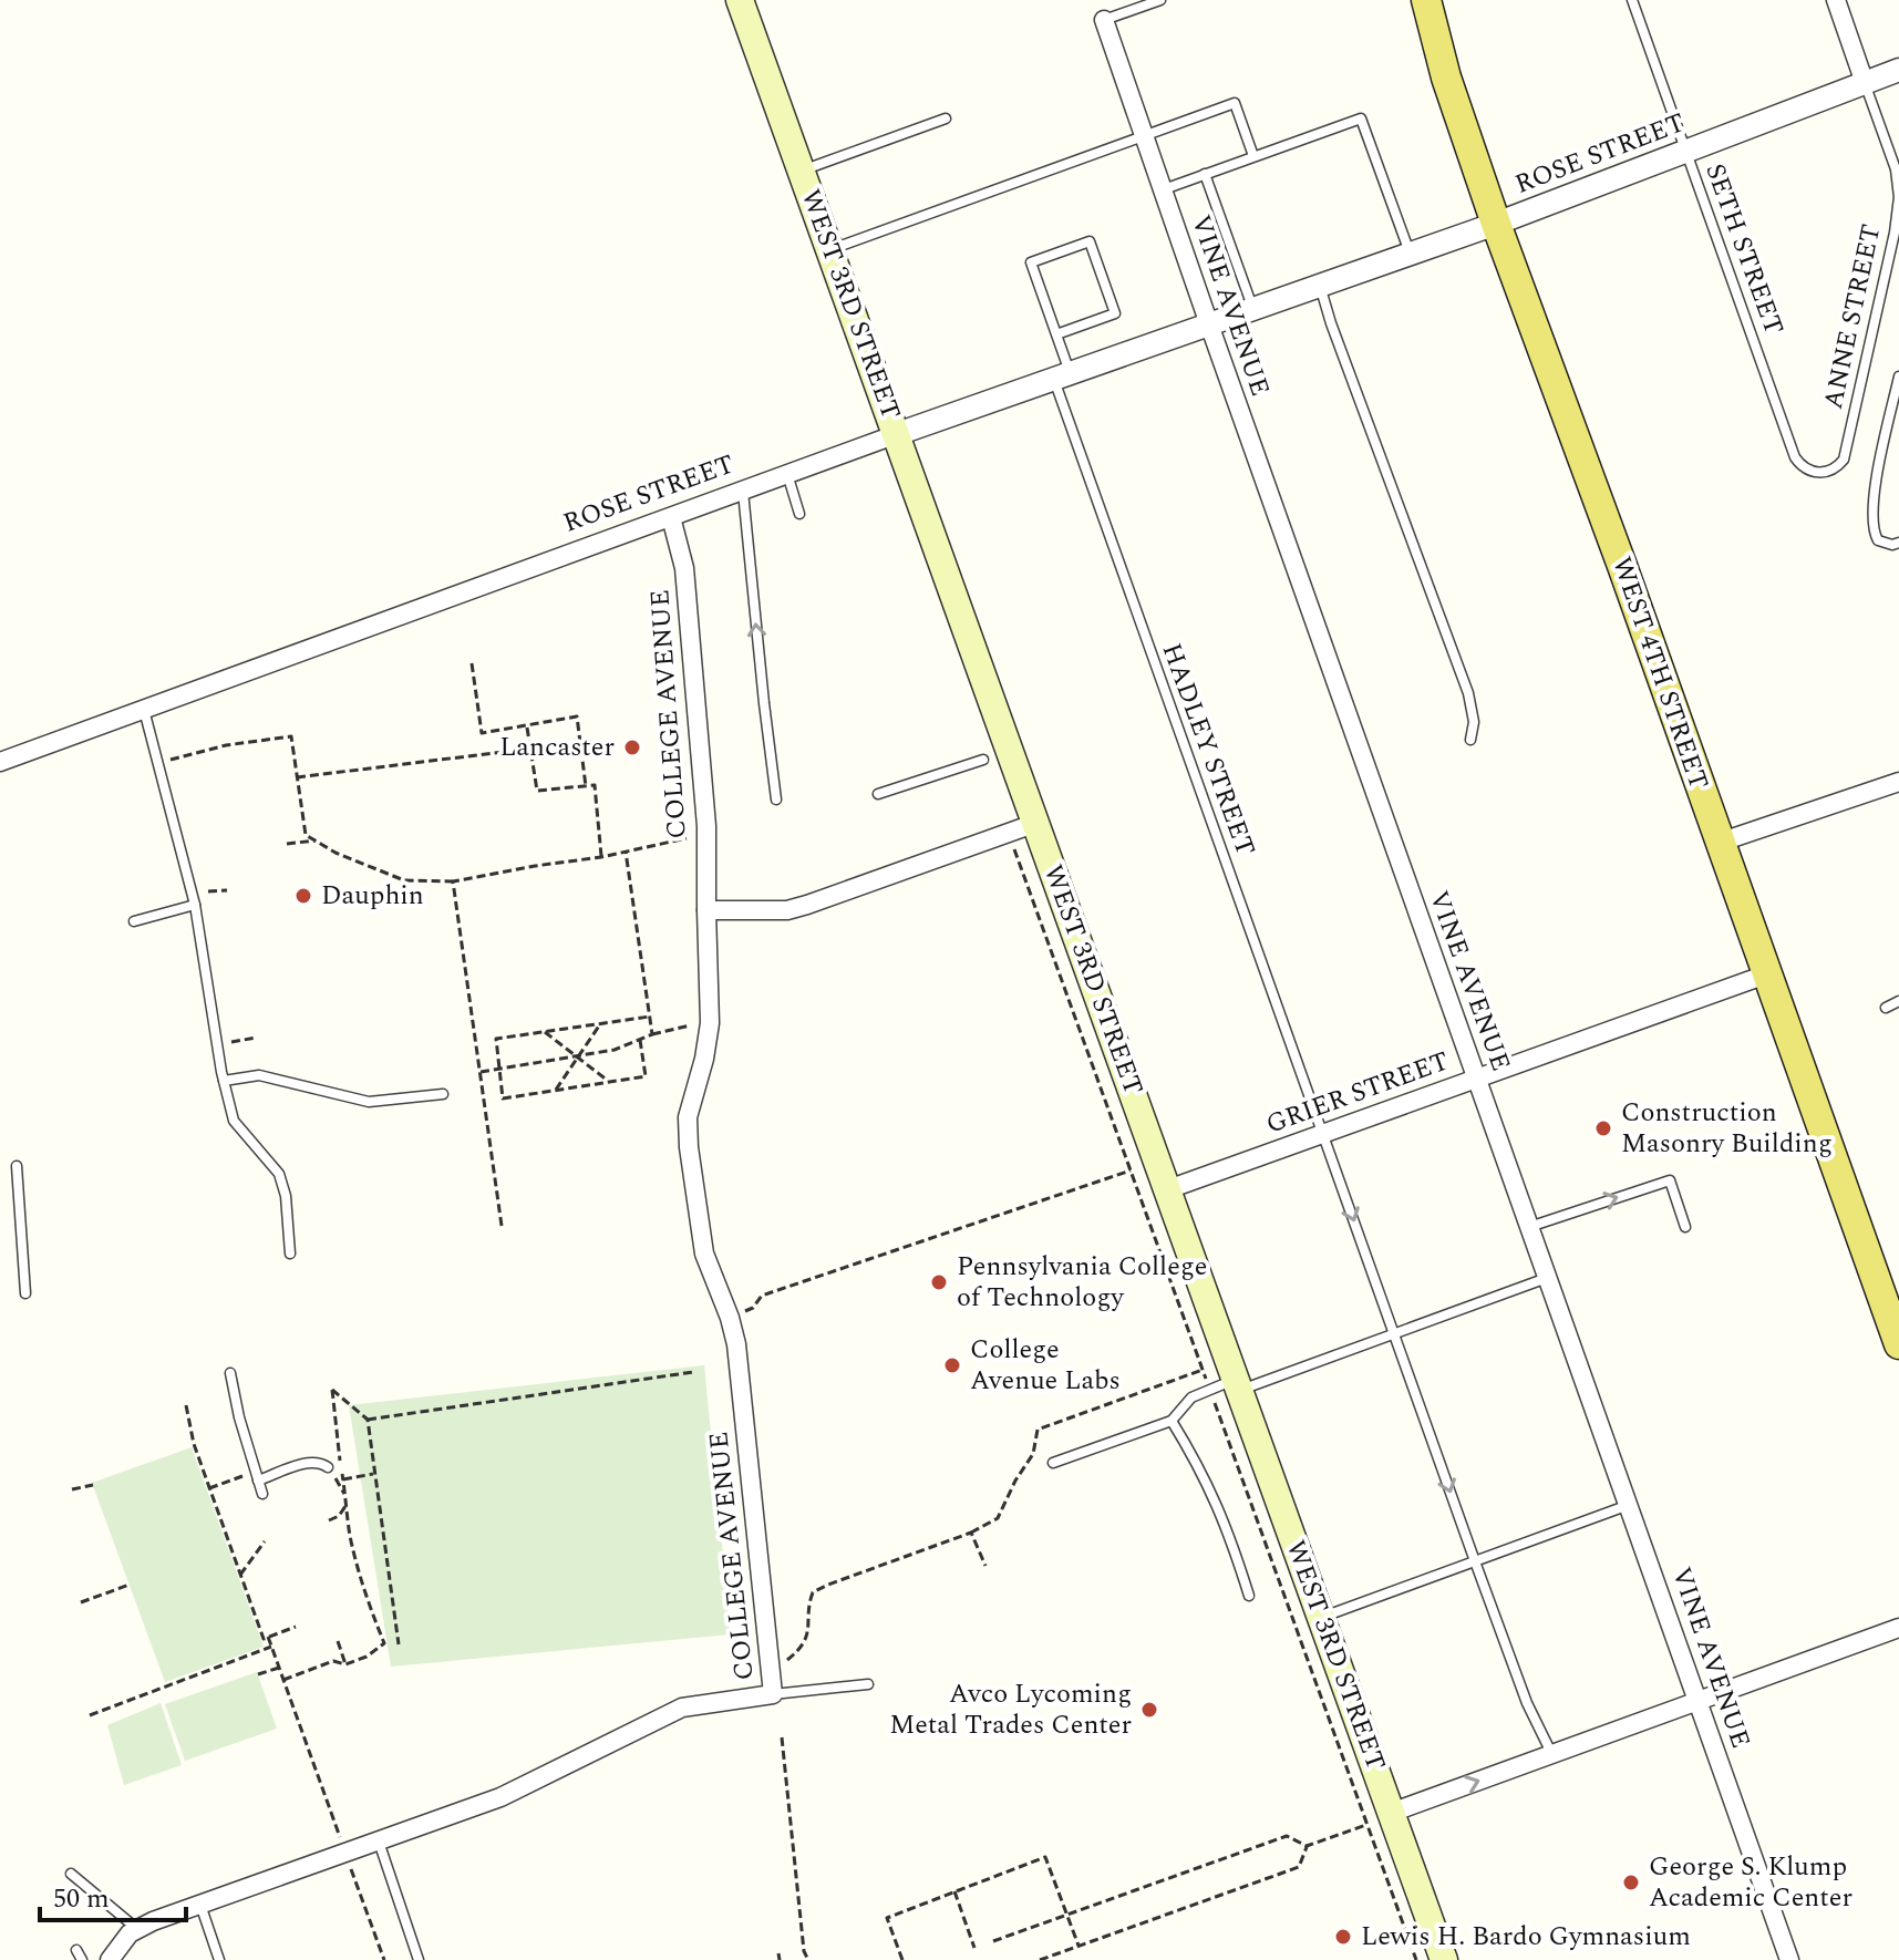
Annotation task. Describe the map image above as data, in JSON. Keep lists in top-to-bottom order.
{
  "streets": {
    "main road": ["WEST 3RD STREET", "WEST 4TH STREET"],
    "street": [
      "ROSE STREET",
      "VINE AVENUE",
      "COLLEGE AVENUE",
      "GRIER STREET"
    ],
    "lane": ["SETH STREET", "ANNE STREET", "HADLEY STREET"]
  },
  "crossings": [
    ["ROSE STREET", "SETH STREET"],
    ["ROSE STREET", "WEST 3RD STREET"],
    ["ROSE STREET", "VINE AVENUE"],
    ["ROSE STREET", "ANNE STREET"],
    ["ROSE STREET", "WEST 4TH STREET"],
    ["ROSE STREET", "COLLEGE AVENUE"],
    ["ROSE STREET", "HADLEY STREET"],
    ["SETH STREET", "ANNE STREET"],
    ["WEST 3RD STREET", "GRIER STREET"],
    ["VINE AVENUE", "GRIER STREET"],
    ["WEST 4TH STREET", "GRIER STREET"],
    ["HADLEY STREET", "GRIER STREET"]
  ],
  "places": [
    "Lancaster",
    "Dauphin",
    "Construction Masonry Building",
    "Pennsylvania College of Technology",
    "College Avenue Labs",
    "Avco Lycoming Metal Trades Center",
    "George S. Klump Academic Center",
    "Lewis H. Bardo Gymnasium"
  ],
  "scale_bar": "50 m"
}
